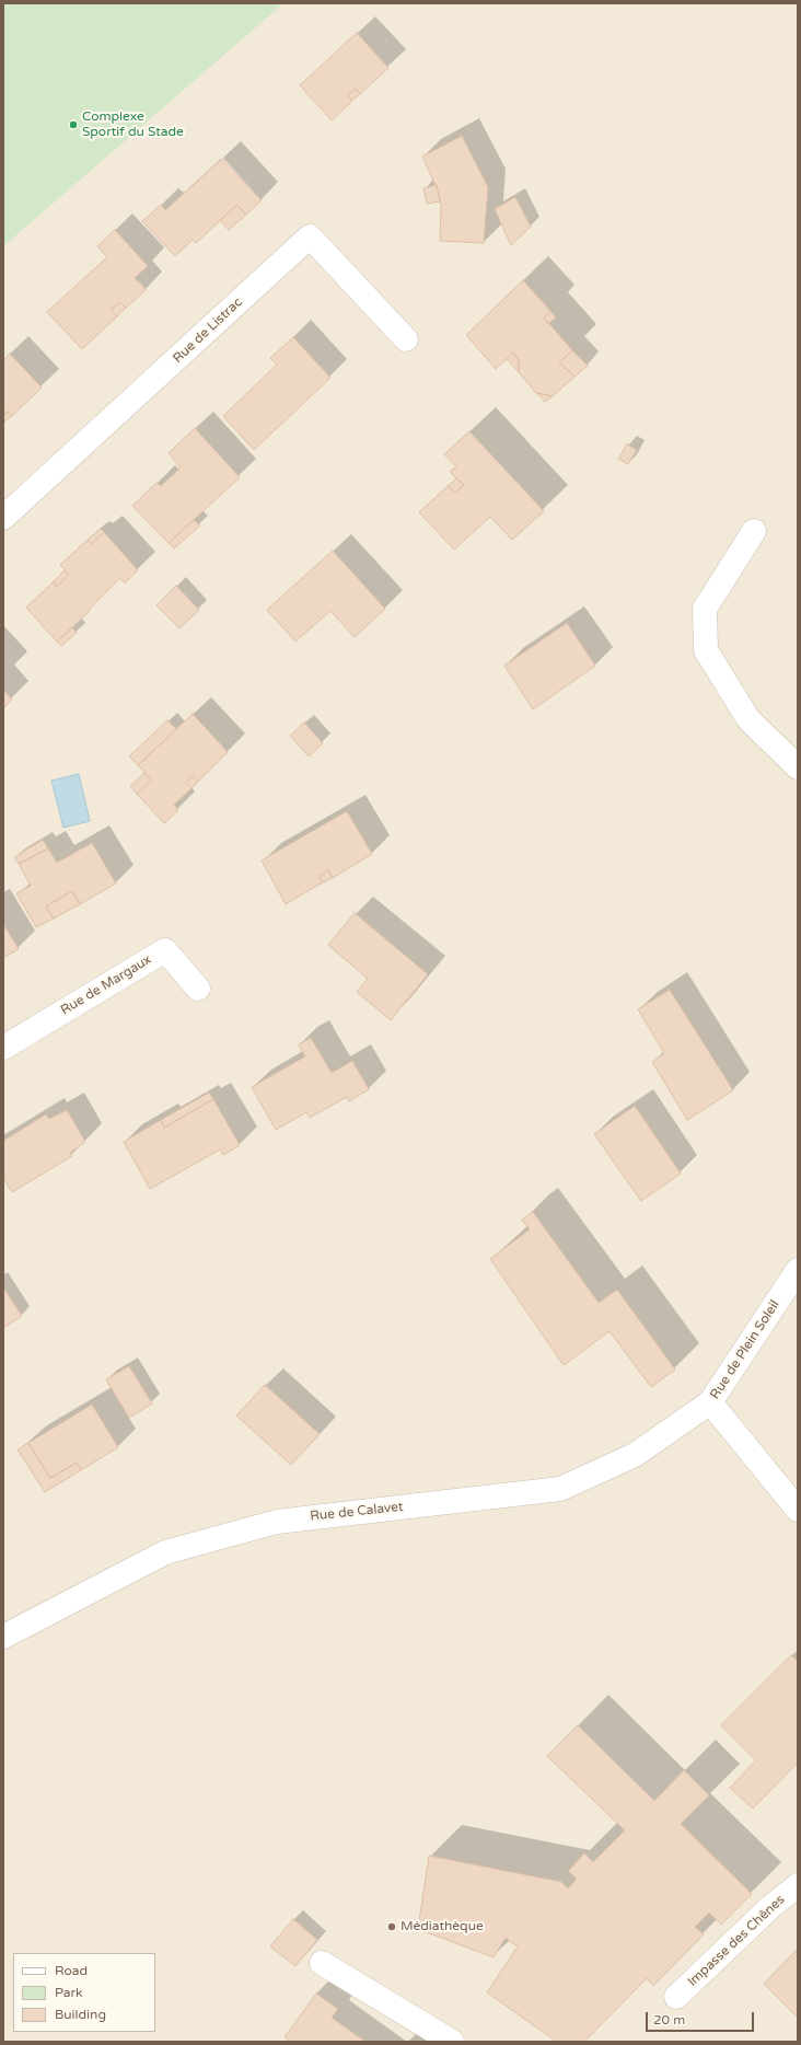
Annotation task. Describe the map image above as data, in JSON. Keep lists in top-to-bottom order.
{
  "streets": {
    "street": [
      "Rue de Listrac",
      "Rue de Margaux",
      "Rue de Plein Soleil",
      "Rue de Calavet",
      "Impasse des Chênes"
    ]
  },
  "crossings": [
    ["Rue de Plein Soleil", "Rue de Calavet"]
  ],
  "places": ["Complexe Sportif du Stade", "Médiathèque"],
  "legend": ["Road", "Park", "Building"],
  "scale_bar": "20 m"
}
